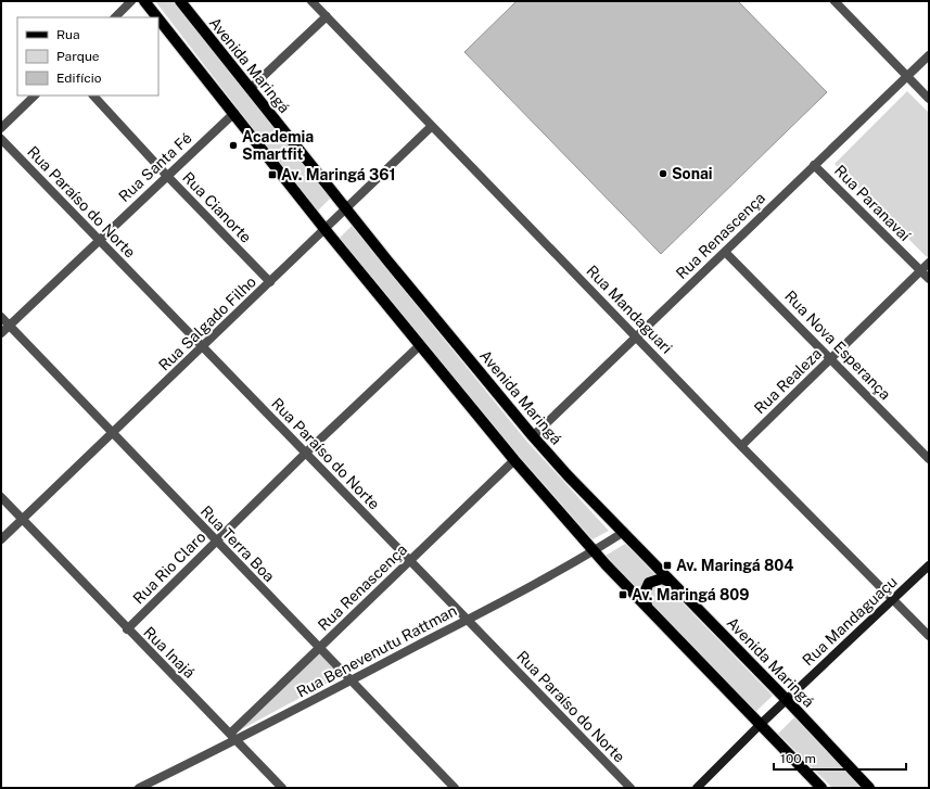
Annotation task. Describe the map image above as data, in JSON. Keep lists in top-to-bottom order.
{
  "streets": {
    "main road": ["Avenida Maringá"],
    "street": [
      "Rua Santa Fé",
      "Rua Paraíso do Norte",
      "Rua Paranavaí",
      "Rua Cianorte",
      "Rua Renascença",
      "Rua Mandaguari",
      "Rua Salgado Filho",
      "Rua Nova Esperança",
      "Rua Realeza",
      "Rua Terra Boa",
      "Rua Rio Claro",
      "Rua Mandaguaçu",
      "Rua Benevenutu Rattman",
      "Rua Inajá"
    ]
  },
  "crossings": [
    ["Avenida Maringá", "Rua Renascença"],
    ["Avenida Maringá", "Rua Salgado Filho"],
    ["Avenida Maringá", "Rua Mandaguaçu"],
    ["Avenida Maringá", "Rua Benevenutu Rattman"],
    ["Rua Santa Fé", "Rua Paraíso do Norte"],
    ["Rua Santa Fé", "Rua Cianorte"],
    ["Rua Santa Fé", "Rua Terra Boa"],
    ["Rua Paraíso do Norte", "Rua Renascença"],
    ["Rua Paraíso do Norte", "Rua Salgado Filho"],
    ["Rua Paraíso do Norte", "Rua Rio Claro"],
    ["Rua Paraíso do Norte", "Rua Benevenutu Rattman"],
    ["Rua Paranavaí", "Rua Renascença"],
    ["Rua Paranavaí", "Rua Realeza"],
    ["Rua Cianorte", "Rua Salgado Filho"],
    ["Rua Renascença", "Rua Mandaguari"],
    ["Rua Renascença", "Rua Nova Esperança"],
    ["Rua Renascença", "Rua Terra Boa"],
    ["Rua Renascença", "Rua Benevenutu Rattman"],
    ["Rua Renascença", "Rua Inajá"],
    ["Rua Mandaguari", "Rua Salgado Filho"],
    ["Rua Mandaguari", "Rua Realeza"],
    ["Rua Mandaguari", "Rua Mandaguaçu"],
    ["Rua Salgado Filho", "Rua Terra Boa"],
    ["Rua Salgado Filho", "Rua Inajá"],
    ["Rua Nova Esperança", "Rua Realeza"],
    ["Rua Terra Boa", "Rua Rio Claro"],
    ["Rua Terra Boa", "Rua Benevenutu Rattman"],
    ["Rua Rio Claro", "Rua Inajá"],
    ["Rua Benevenutu Rattman", "Rua Inajá"]
  ],
  "places": {
    "other": ["Academia Smartfit", "Sonai"],
    "transit": ["Av. Maringá 361", "Av. Maringá 804", "Av. Maringá 809"]
  },
  "legend": ["Rua", "Parque", "Edifício"],
  "scale_bar": "100 m"
}
